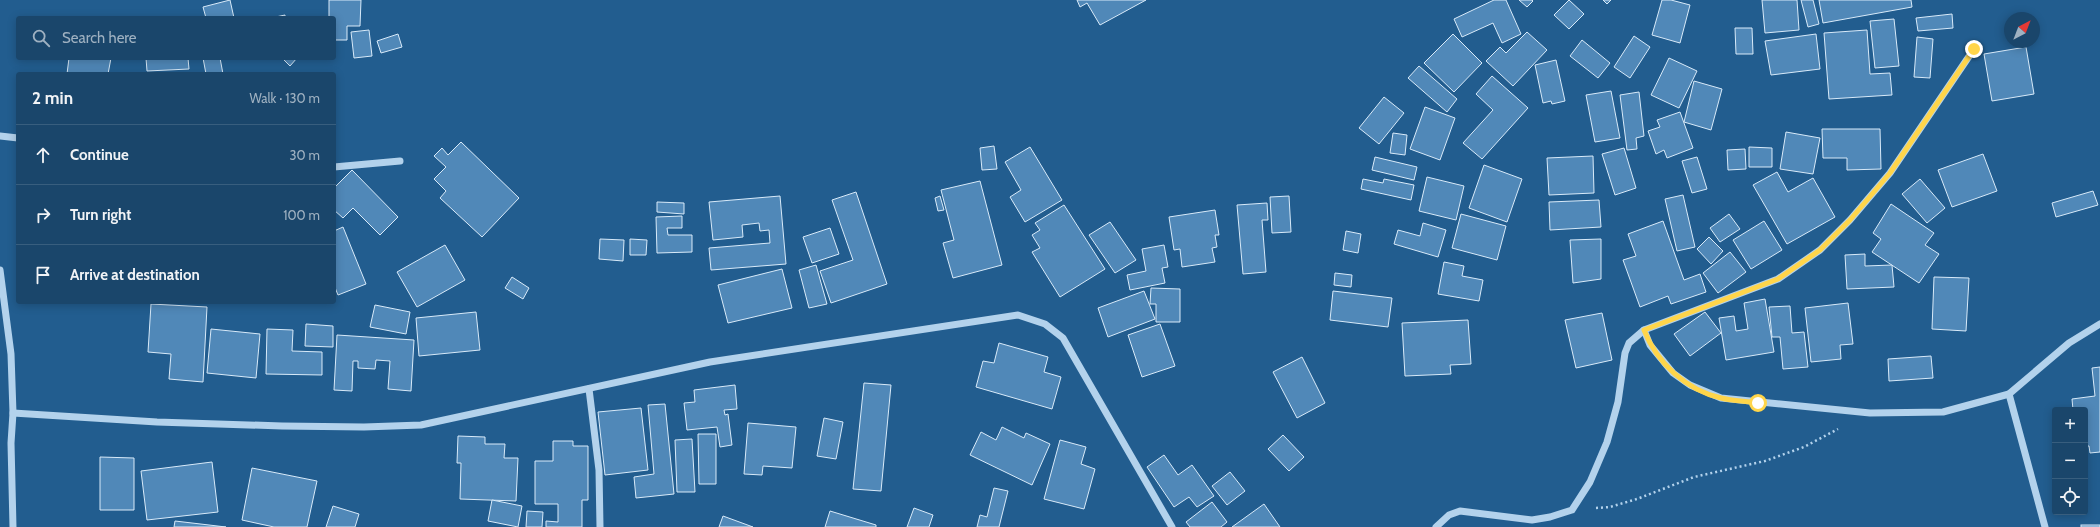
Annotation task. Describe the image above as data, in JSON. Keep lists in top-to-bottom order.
{
  "north": "top right",
  "page": {
    "search": "Search here",
    "heading": ["2 min", "Walk · 130 m"],
    "list": [
      ["Continue", "30 m"],
      ["Turn right", "100 m"],
      "Arrive at destination"
    ],
    "map_buttons": ["+", "−"]
  }
}
